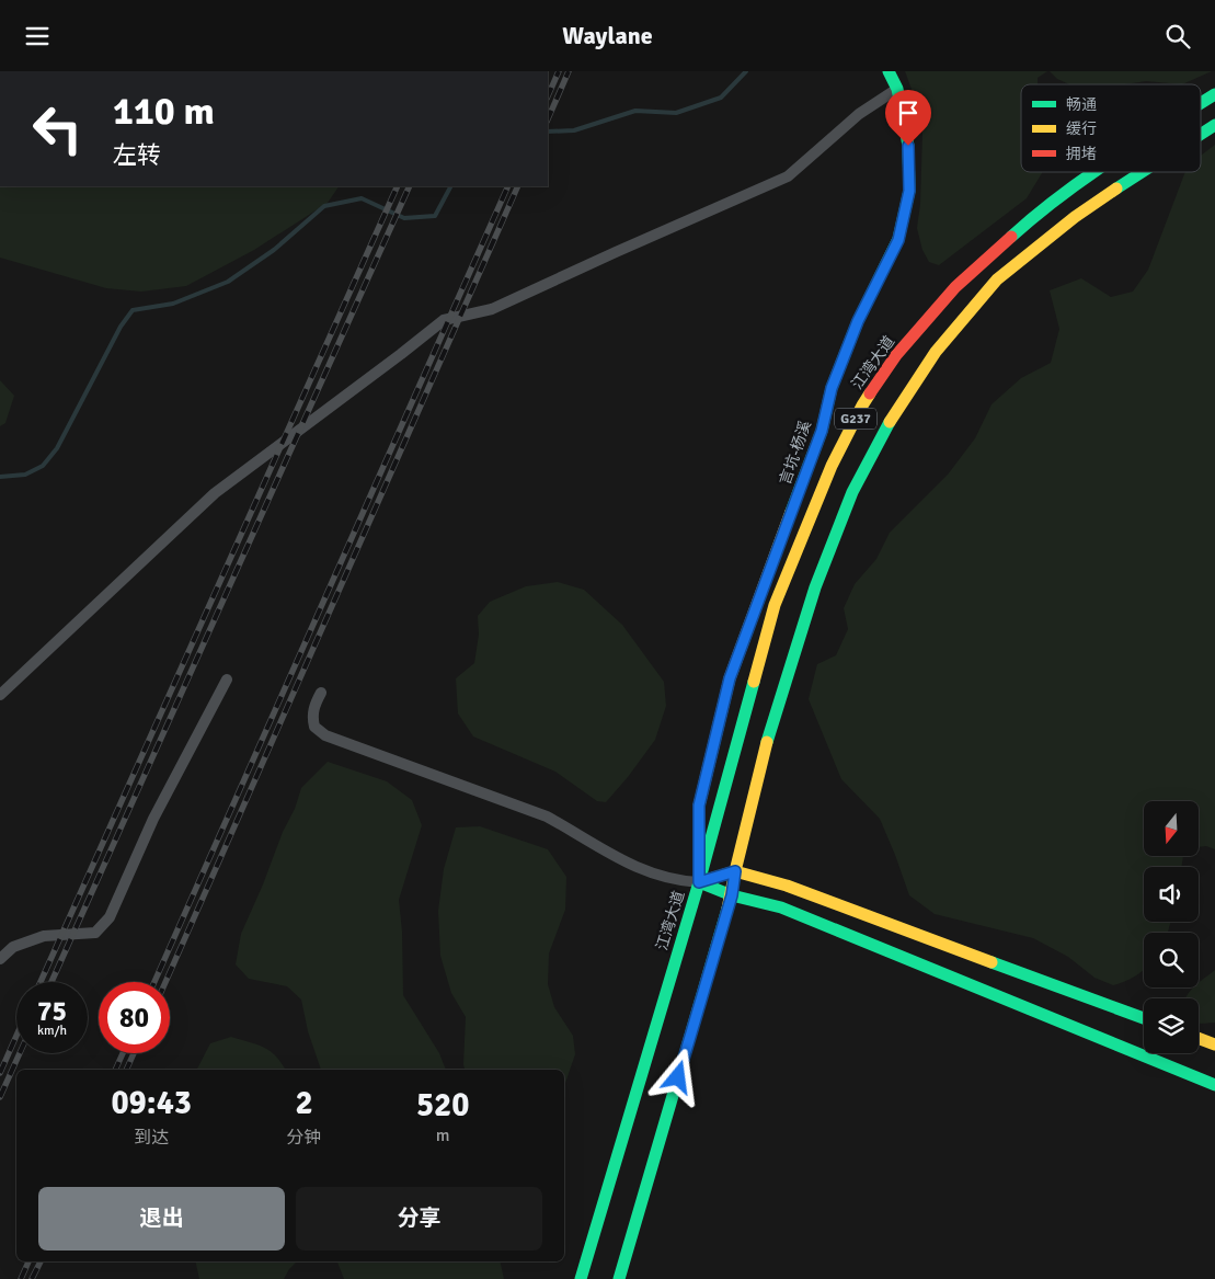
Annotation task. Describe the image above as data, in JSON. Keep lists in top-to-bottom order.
{
  "streets": {
    "main road": ["江湾大道", "G237", "言坑-杨溪"]
  },
  "crossings": [
    ["江湾大道", "言坑-杨溪"]
  ],
  "legend": ["畅通", "缓行", "拥堵"],
  "north": "bottom",
  "page": {
    "header": "Waylane",
    "turn": ["110 m", "左转"],
    "speed": "75 km/h",
    "limit": "80",
    "eta": [
      "09:43",
      "到达",
      "2",
      "分钟",
      "520",
      "m"
    ],
    "buttons": ["退出", "分享"]
  }
}
